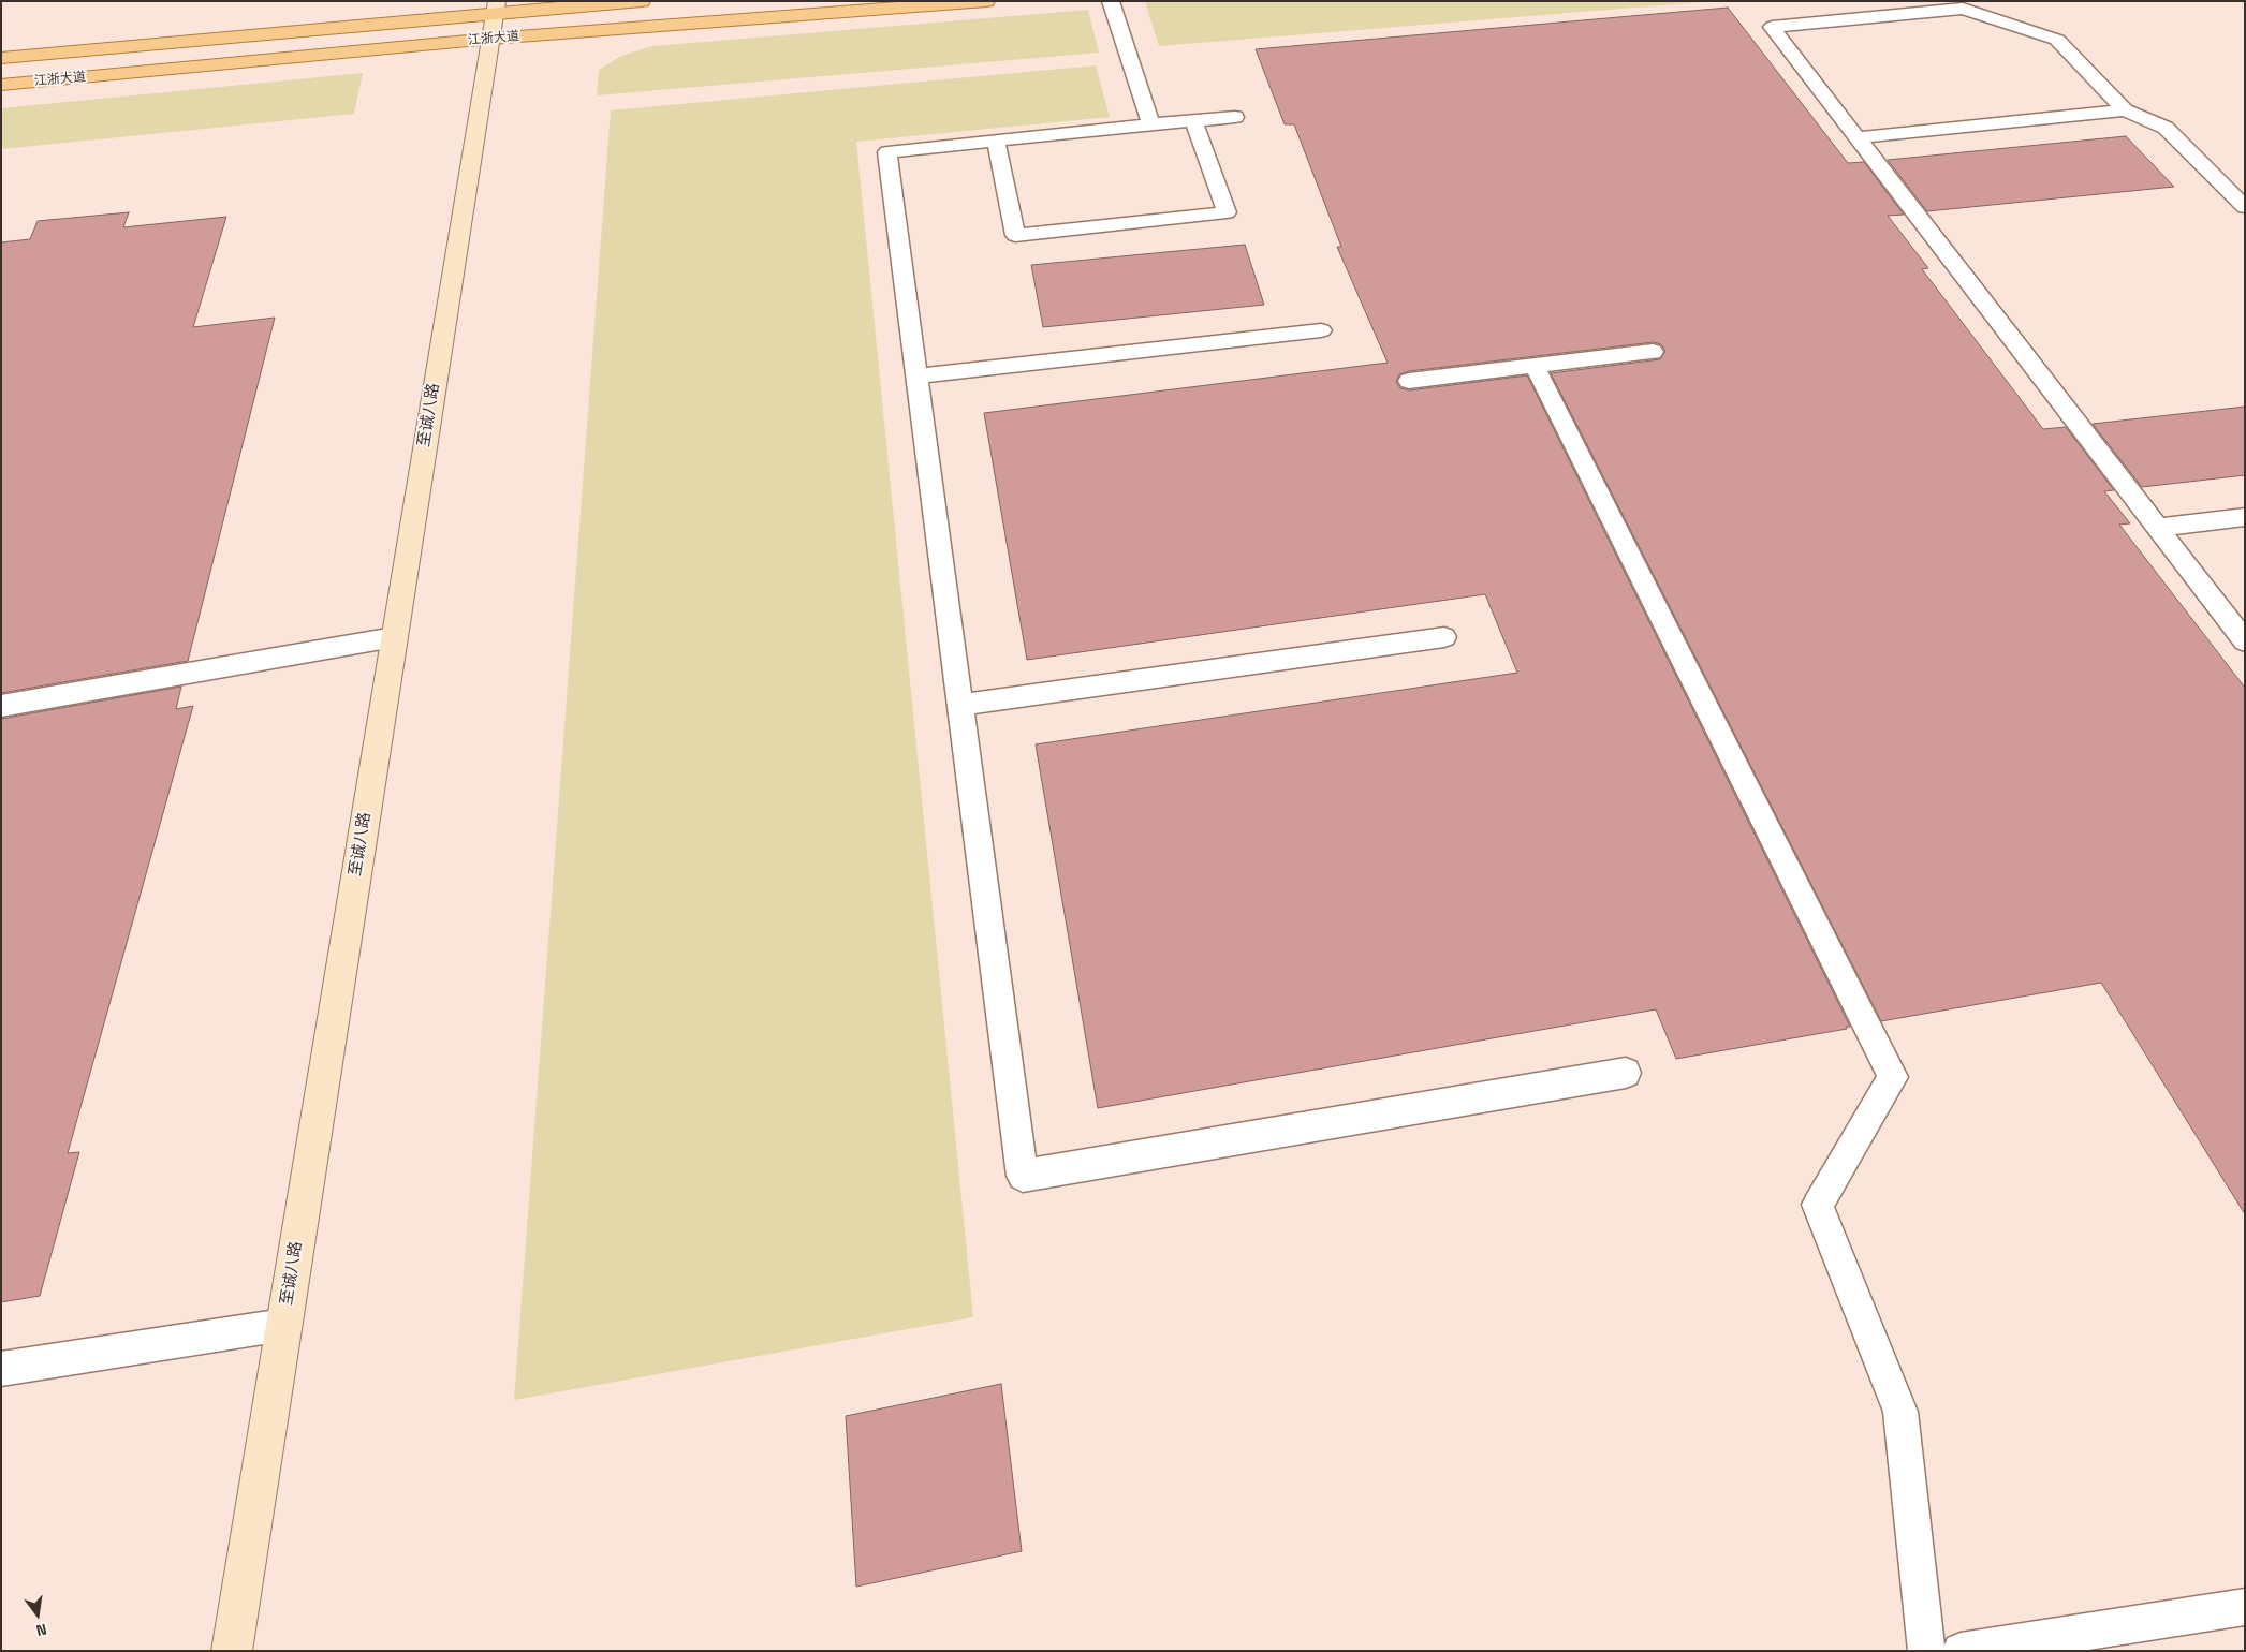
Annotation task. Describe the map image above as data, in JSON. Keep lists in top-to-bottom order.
{
  "streets": {
    "main road": ["江浙大道", "至诚八路"]
  },
  "crossings": [
    ["江浙大道", "至诚八路"]
  ],
  "north": "bottom"
}
